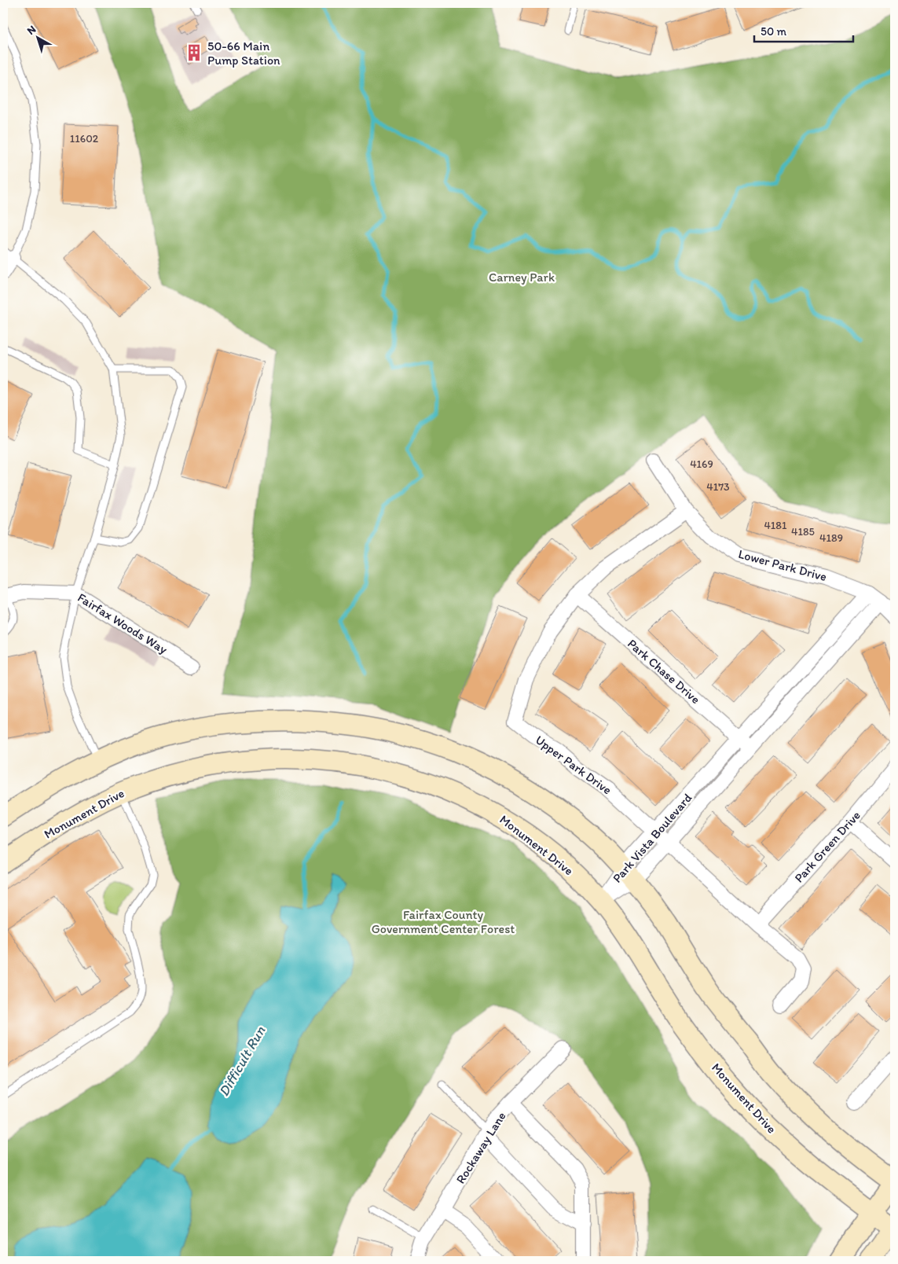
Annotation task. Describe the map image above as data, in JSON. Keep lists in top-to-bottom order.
{
  "streets": {
    "main road": ["Monument Drive"],
    "street": [
      "Lower Park Drive",
      "Fairfax Woods Way",
      "Park Chase Drive",
      "Upper Park Drive",
      "Park Vista Boulevard",
      "Park Green Drive",
      "Rockaway Lane"
    ]
  },
  "crossings": [
    ["Lower Park Drive", "Upper Park Drive"],
    ["Lower Park Drive", "Park Vista Boulevard"],
    ["Park Chase Drive", "Upper Park Drive"],
    ["Park Chase Drive", "Park Vista Boulevard"],
    ["Upper Park Drive", "Park Vista Boulevard"],
    ["Upper Park Drive", "Park Green Drive"],
    ["Monument Drive", "Park Vista Boulevard"]
  ],
  "water": ["Difficult Run"],
  "parks": ["Carney Park", "Fairfax County Government Center Forest"],
  "places": {
    "building": ["50-66 Main Pump Station"]
  },
  "house_numbers": [
    "11602",
    "4169",
    "4173",
    "4181",
    "4185",
    "4189"
  ],
  "scale_bar": "50 m",
  "north": "top left"
}
